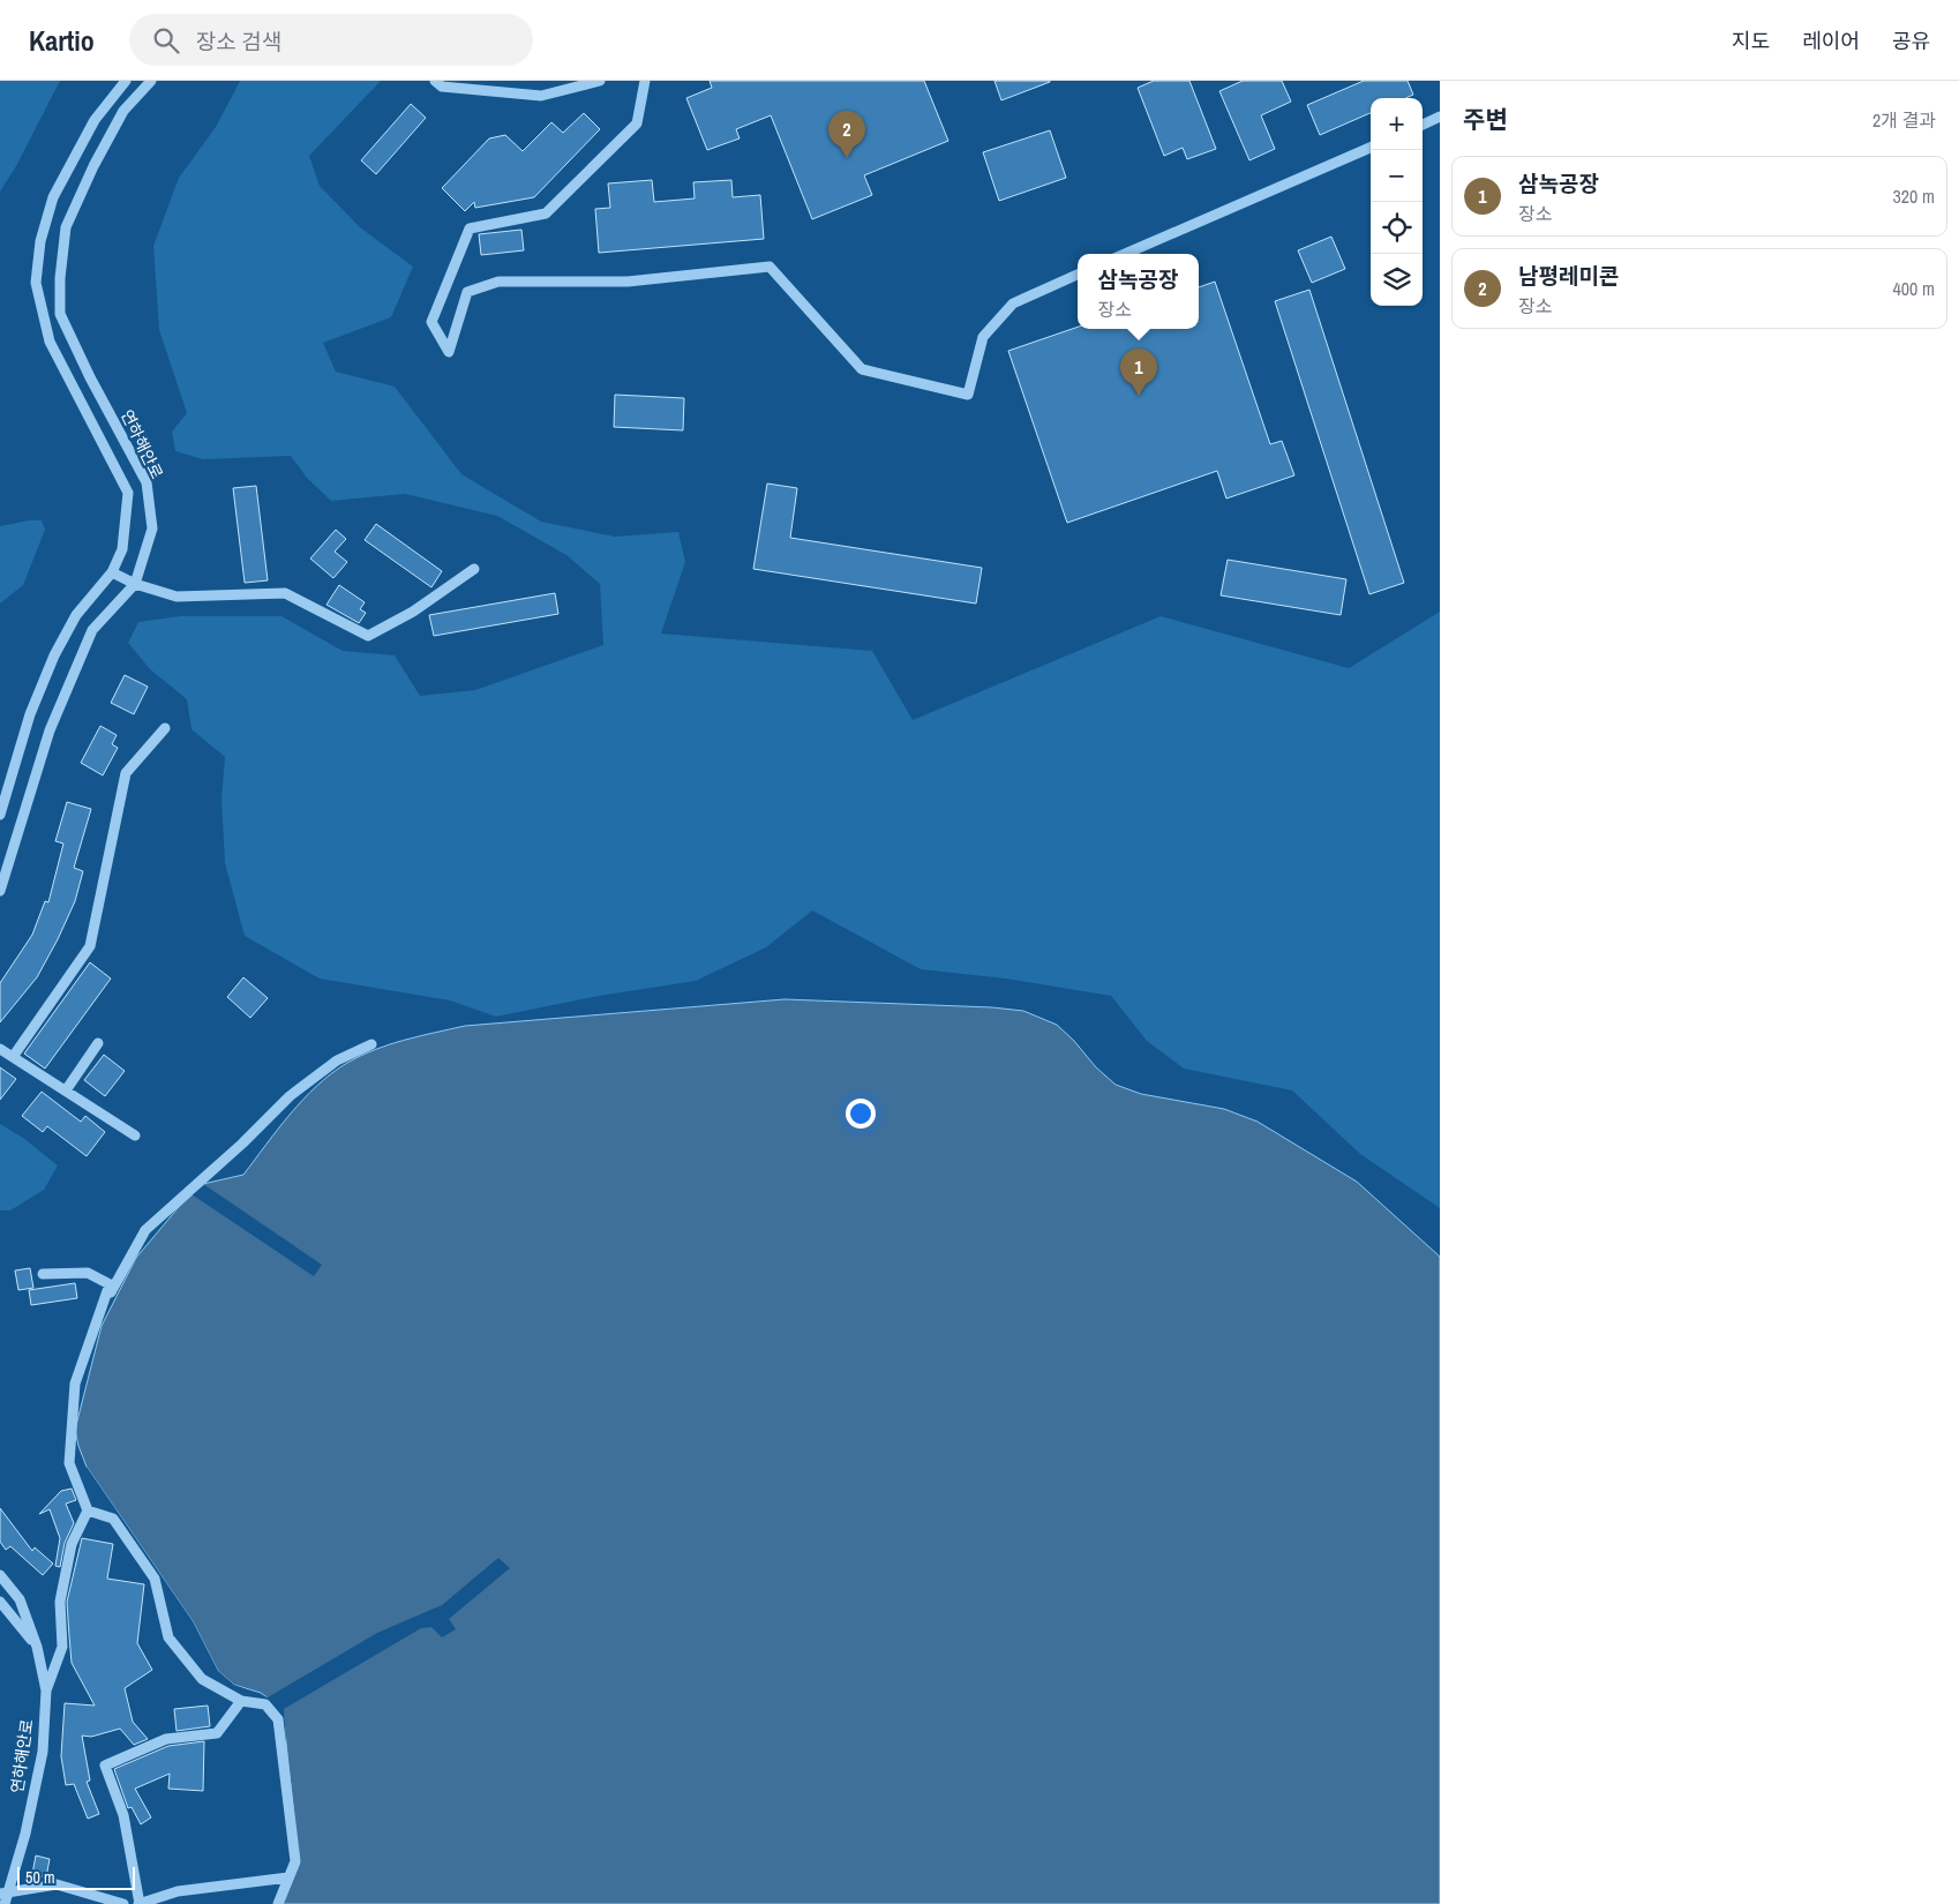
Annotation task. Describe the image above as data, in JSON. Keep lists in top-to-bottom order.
{
  "streets": {
    "street": ["연하해안로"]
  },
  "scale_bar": "50 m",
  "page": {
    "header": "Kartio",
    "search": "장소 검색",
    "nav": ["지도", "레이어", "공유"],
    "heading": ["주변", "2개 결과"],
    "map_buttons": ["+", "−"],
    "pins": ["2", "1"],
    "list": [
      {
        "mark": "1",
        "name": "삼녹공장",
        "note": "장소",
        "value": "320 m"
      },
      {
        "mark": "2",
        "name": "남평레미콘",
        "note": "장소",
        "value": "400 m"
      }
    ],
    "popup": ["삼녹공장", "장소"],
    "scale": "50 m"
  }
}
